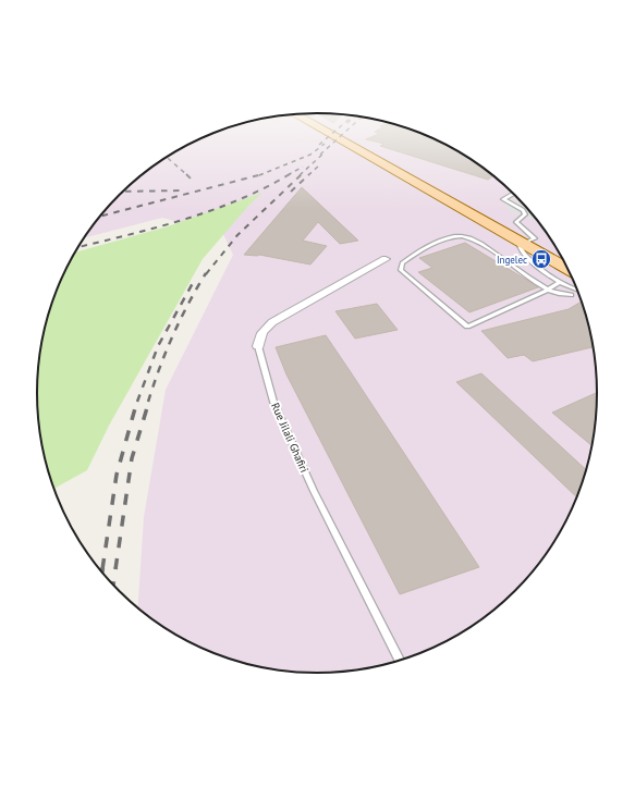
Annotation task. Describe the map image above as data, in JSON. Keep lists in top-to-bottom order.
{
  "streets": {
    "street": ["Rue Jilali Ghafiri"]
  },
  "places": {
    "bus stop": ["Ingelec"]
  }
}
